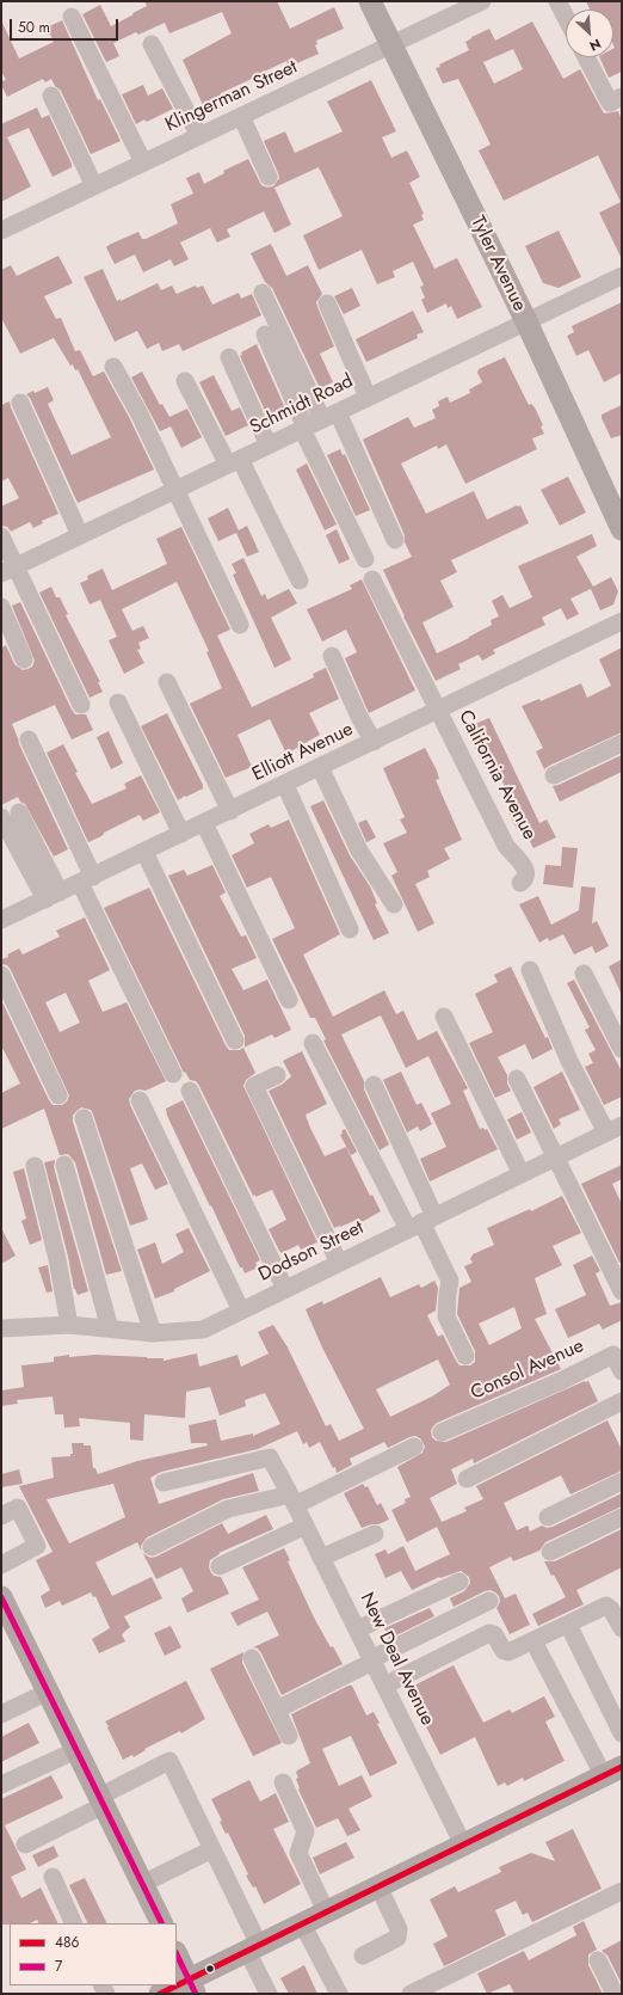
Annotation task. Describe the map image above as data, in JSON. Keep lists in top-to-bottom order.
{
  "streets": {
    "main road": ["Tyler Avenue"],
    "street": [
      "Klingerman Street",
      "Schmidt Road",
      "Elliott Avenue",
      "California Avenue",
      "Dodson Street",
      "Consol Avenue",
      "New Deal Avenue"
    ]
  },
  "crossings": [
    ["Klingerman Street", "Tyler Avenue"],
    ["Tyler Avenue", "Schmidt Road"],
    ["Elliott Avenue", "California Avenue"]
  ],
  "lines": ["transit line 7", "transit line 486"],
  "legend": ["486", "7"],
  "scale_bar": "50 m",
  "north": "bottom right"
}
